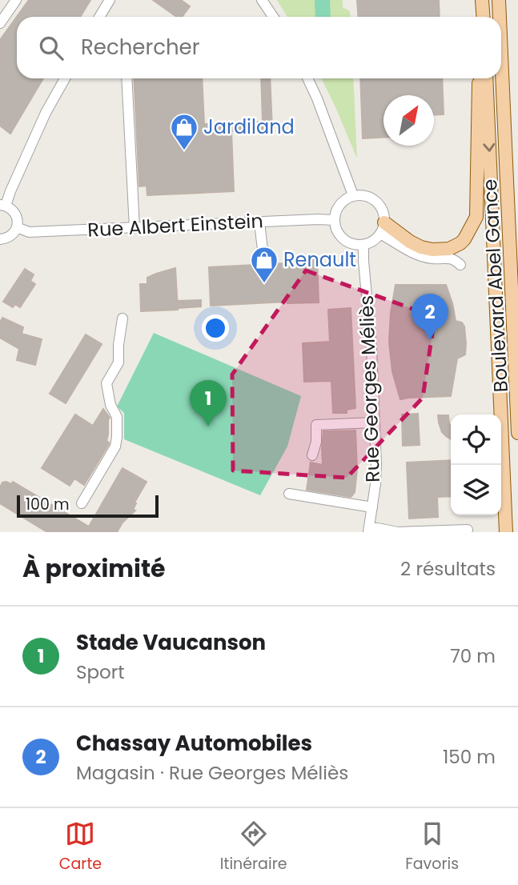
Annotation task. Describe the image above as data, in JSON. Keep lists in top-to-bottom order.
{
  "streets": {
    "main road": ["Boulevard Abel Gance"],
    "street": ["Rue Albert Einstein", "Rue Georges Méliès"]
  },
  "crossings": [
    ["Rue Albert Einstein", "Rue Georges Méliès"]
  ],
  "places": {
    "shop": ["Jardiland", "Renault"]
  },
  "scale_bar": "100 m",
  "north": "top right",
  "page": {
    "search": "Rechercher",
    "pins": ["2", "1"],
    "scale": "100 m",
    "heading": ["À proximité", "2 résultats"],
    "list": [
      {
        "mark": "1",
        "name": "Stade Vaucanson",
        "note": "Sport",
        "value": "70 m"
      },
      {
        "mark": "2",
        "name": "Chassay Automobiles",
        "note": "Magasin · Rue Georges Méliès",
        "value": "150 m"
      }
    ],
    "nav": ["Carte", "Itinéraire", "Favoris"]
  }
}
